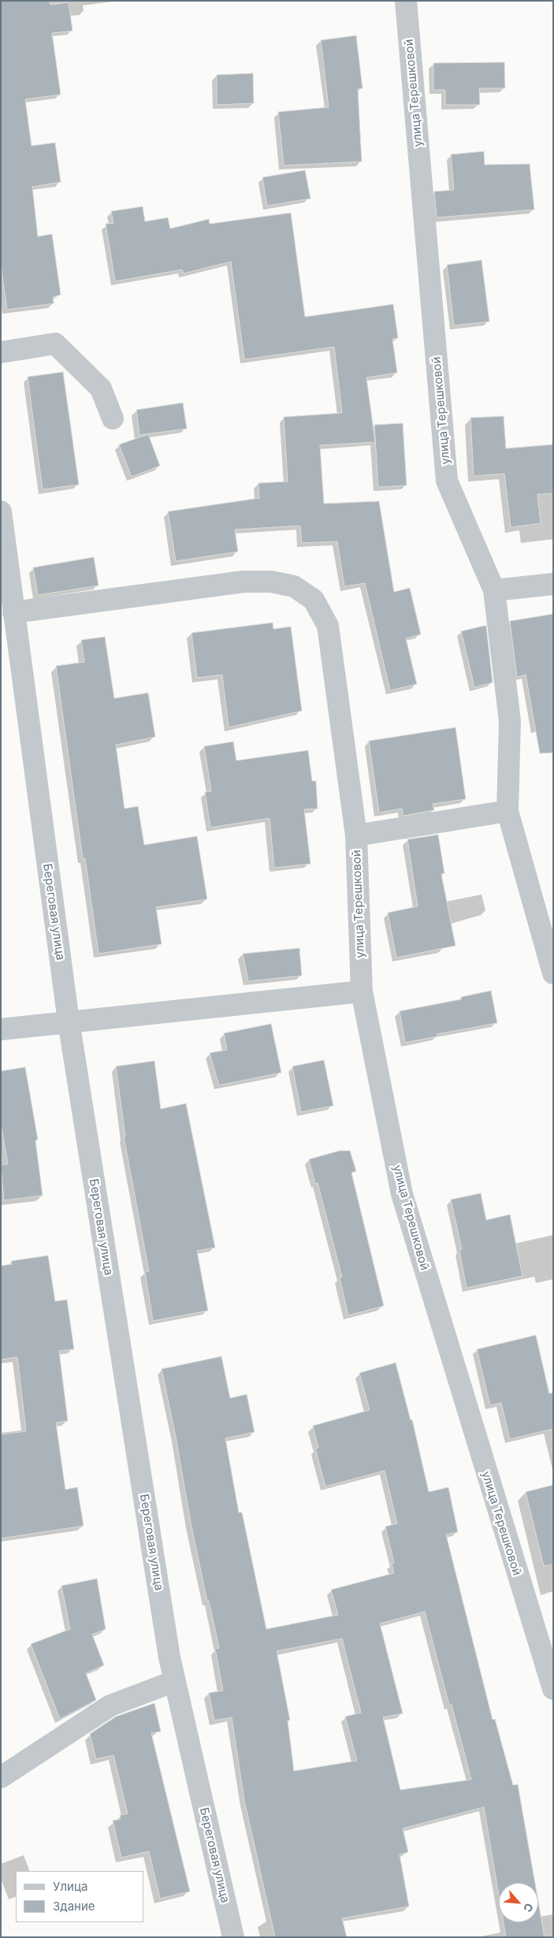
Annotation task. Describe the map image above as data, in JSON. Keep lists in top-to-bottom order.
{
  "streets": {
    "street": ["улица Терешковой", "Береговая улица"]
  },
  "legend": ["Улица", "Здание"],
  "north": "bottom right"
}
